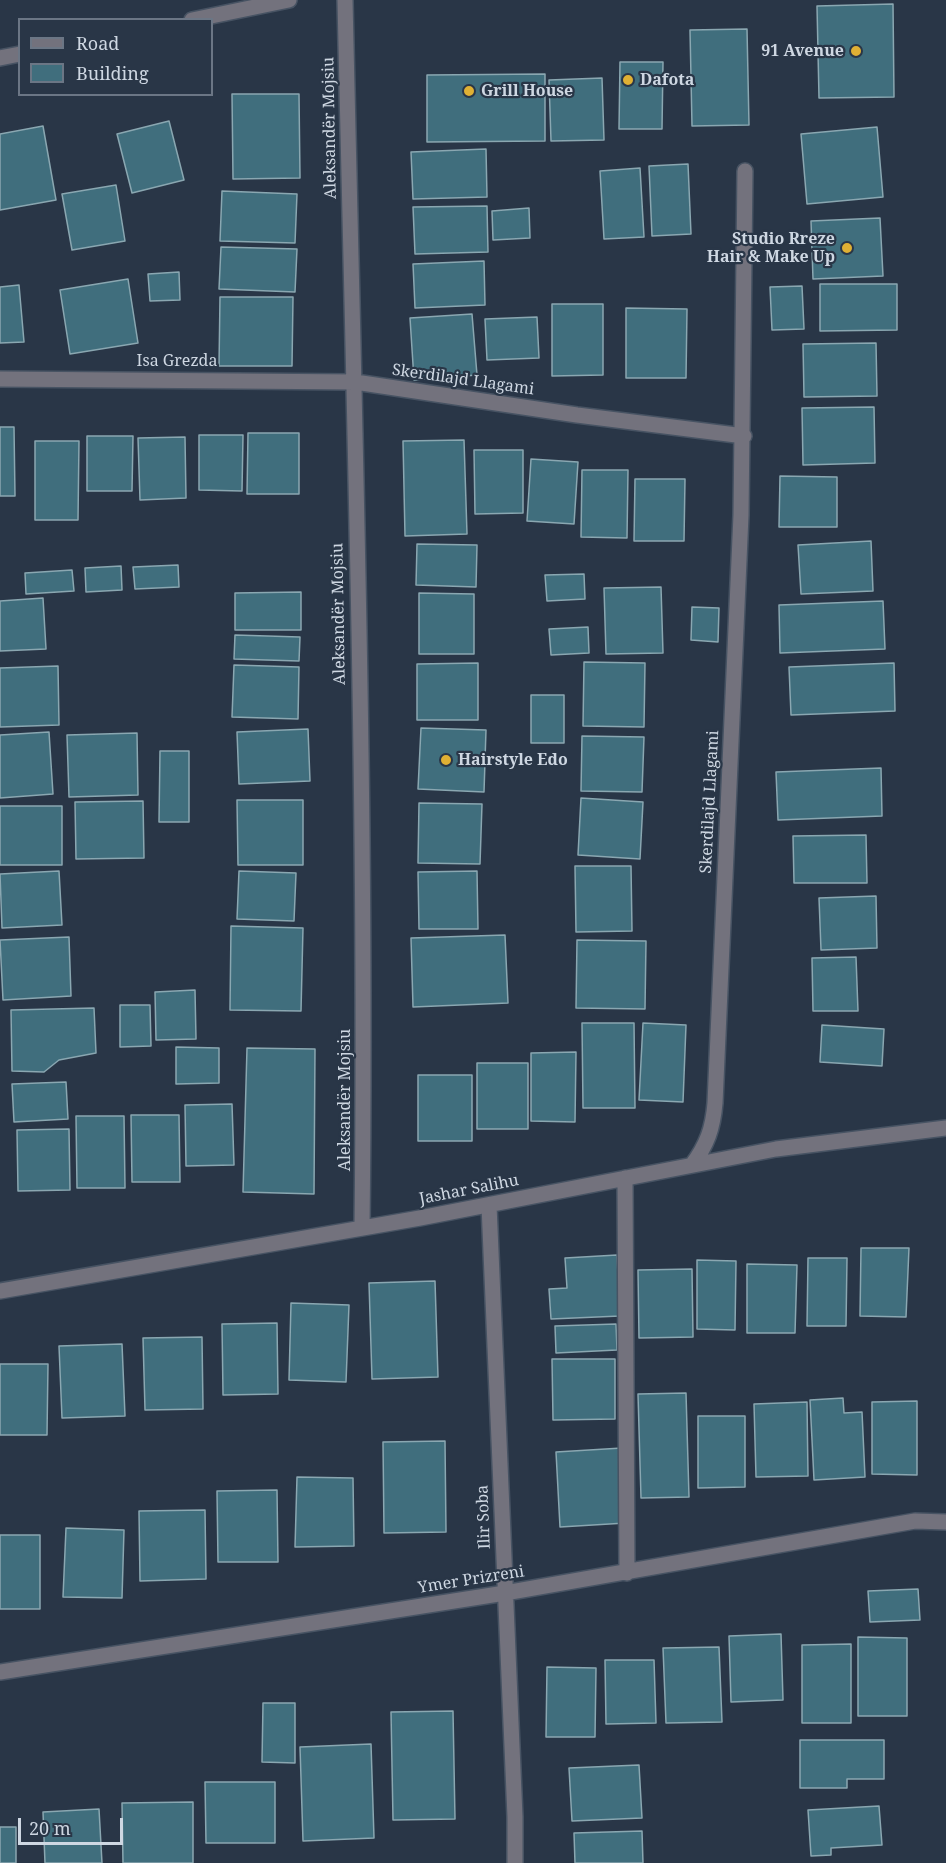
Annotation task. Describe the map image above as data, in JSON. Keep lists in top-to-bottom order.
{
  "streets": {
    "street": [
      "Aleksandër Mojsiu",
      "Isa Grezda",
      "Skerdilajd Llagami",
      "Jashar Salihu",
      "Ilir Soba",
      "Ymer Prizreni"
    ]
  },
  "crossings": [
    ["Aleksandër Mojsiu", "Isa Grezda"],
    ["Aleksandër Mojsiu", "Skerdilajd Llagami"],
    ["Aleksandër Mojsiu", "Jashar Salihu"],
    ["Isa Grezda", "Skerdilajd Llagami"],
    ["Skerdilajd Llagami", "Jashar Salihu"],
    ["Jashar Salihu", "Ilir Soba"],
    ["Ilir Soba", "Ymer Prizreni"]
  ],
  "places": [
    "91 Avenue",
    "Dafota",
    "Grill House",
    "Studio Rreze Hair & Make Up",
    "Hairstyle Edo"
  ],
  "legend": ["Road", "Building"],
  "scale_bar": "20 m"
}
